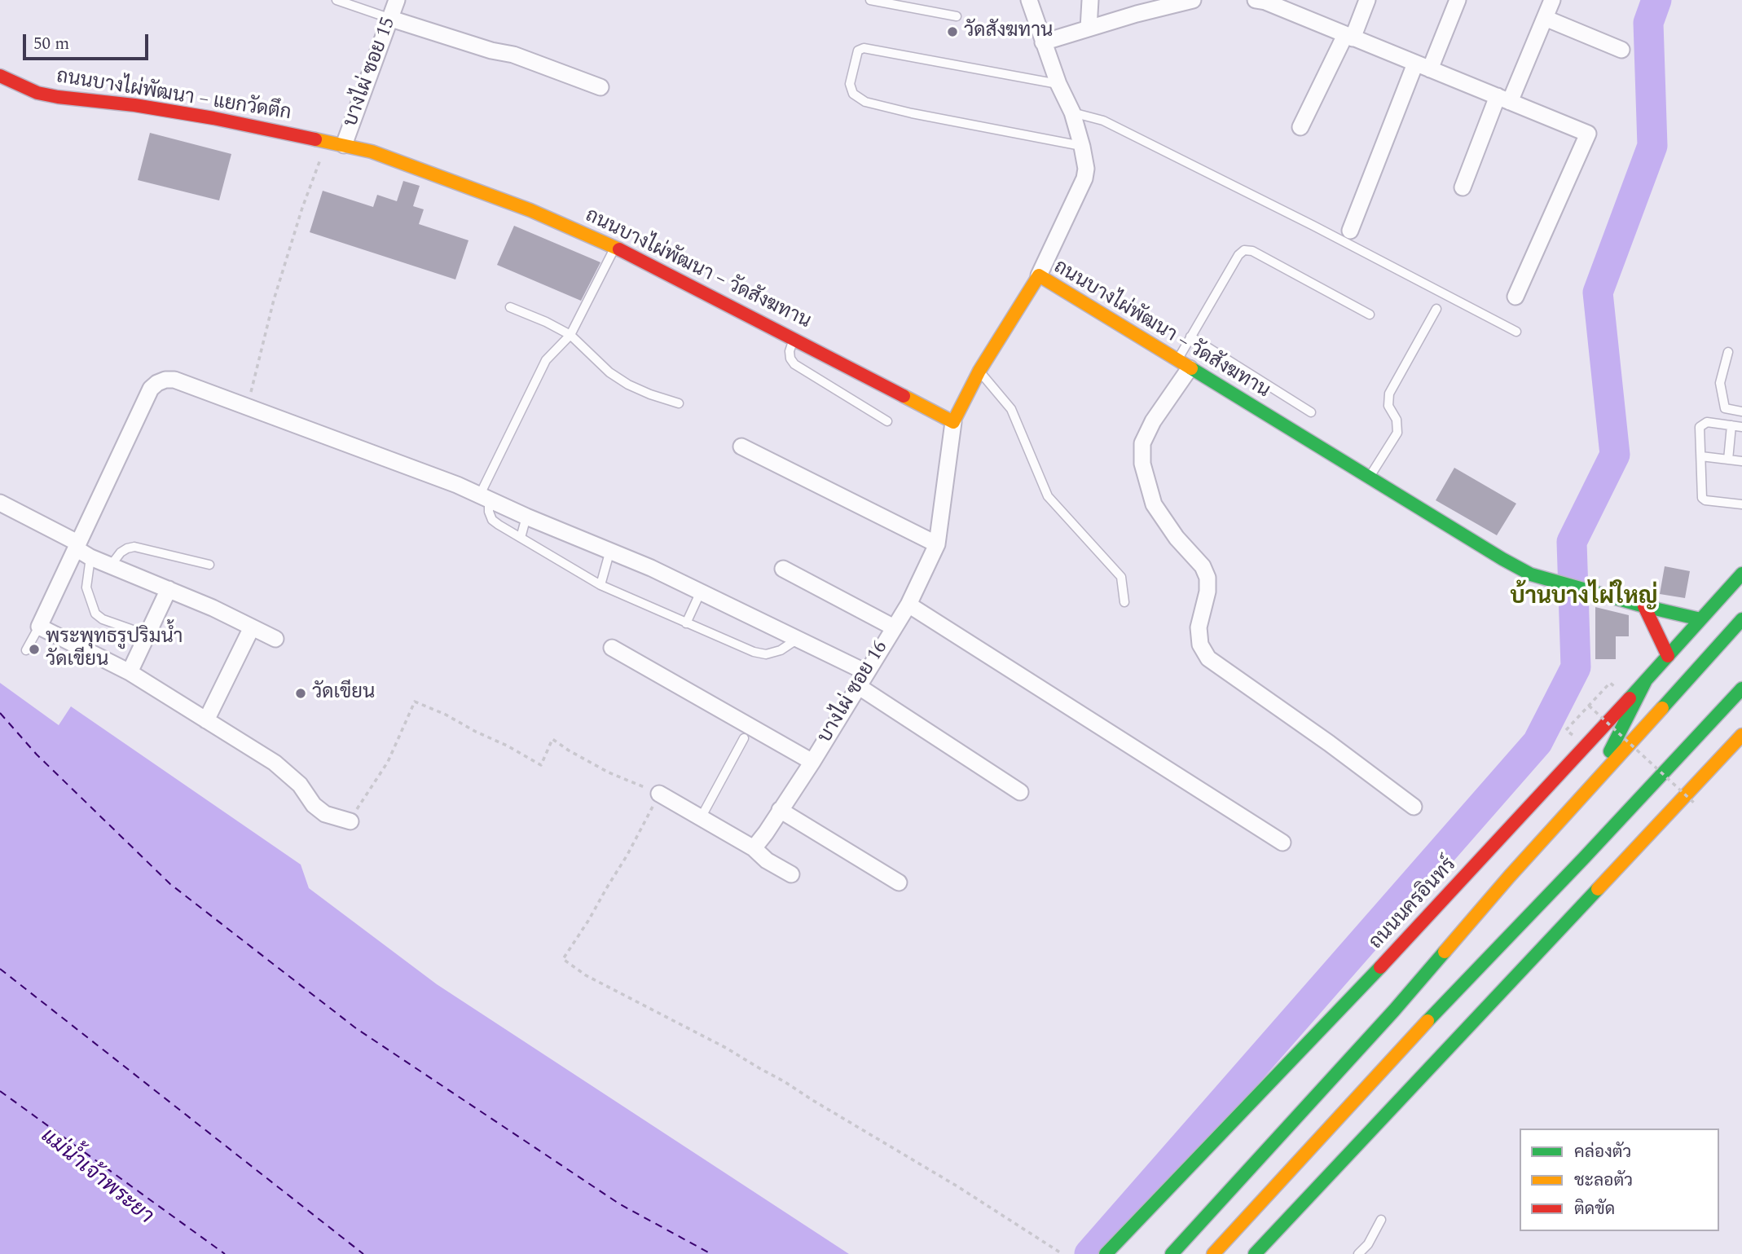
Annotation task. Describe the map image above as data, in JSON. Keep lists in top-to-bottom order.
{
  "streets": {
    "main road": ["ถนนบางไผ่พัฒนา – แยกวัดตึก", "ถนนบางไผ่พัฒนา – วัดสังฆทาน", "ถนนนครอินทร์"],
    "street": ["บางไผ่ ซอย 15", "บางไผ่ ซอย 16"]
  },
  "crossings": [
    ["บางไผ่ ซอย 15", "ถนนบางไผ่พัฒนา – แยกวัดตึก"],
    ["บางไผ่ ซอย 15", "ถนนบางไผ่พัฒนา – วัดสังฆทาน"],
    ["ถนนบางไผ่พัฒนา – แยกวัดตึก", "ถนนบางไผ่พัฒนา – วัดสังฆทาน"],
    ["ถนนบางไผ่พัฒนา – วัดสังฆทาน", "บางไผ่ ซอย 16"],
    ["ถนนบางไผ่พัฒนา – วัดสังฆทาน", "ถนนนครอินทร์"]
  ],
  "districts": ["บ้านบางไผ่ใหญ่"],
  "water": ["แม่น้ำเจ้าพระยา"],
  "places": ["วัดสังฆทาน", "พระพุทธรูปริมน้ำ วัดเขียน", "วัดเขียน"],
  "legend": ["คล่องตัว", "ชะลอตัว", "ติดขัด"],
  "scale_bar": "50 m"
}
